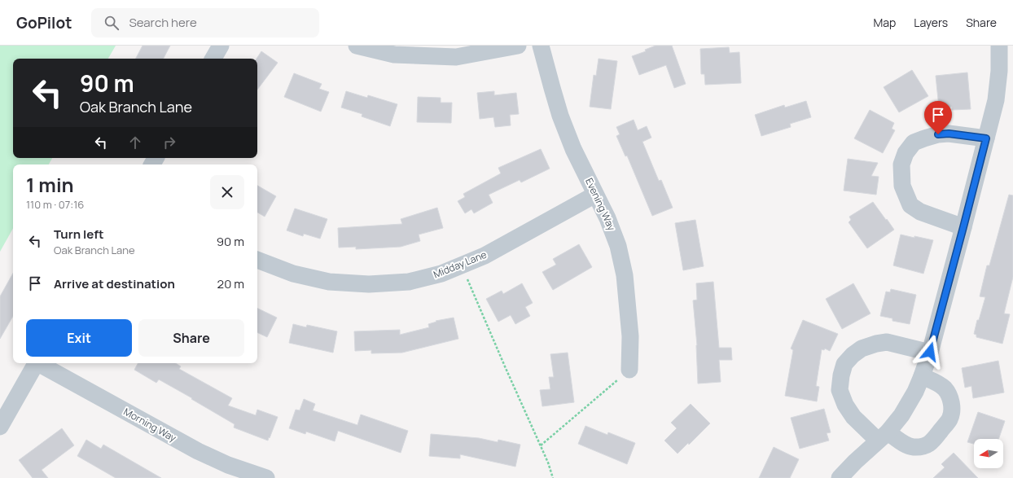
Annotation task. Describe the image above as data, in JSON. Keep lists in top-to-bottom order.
{
  "streets": {
    "street": ["Evening Way", "Midday Lane", "Morning Way"]
  },
  "crossings": [
    ["Evening Way", "Midday Lane"]
  ],
  "north": "left",
  "page": {
    "header": "GoPilot",
    "search": "Search here",
    "nav": ["Map", "Layers", "Share"],
    "turn": ["90 m", "Oak Branch Lane"],
    "heading": ["1 min", "110 m · 07:16"],
    "list": [
      {
        "name": "Turn left",
        "note": "Oak Branch Lane",
        "value": "90 m"
      },
      {
        "name": "Arrive at destination",
        "value": "20 m"
      }
    ],
    "buttons": ["Exit", "Share"]
  }
}
